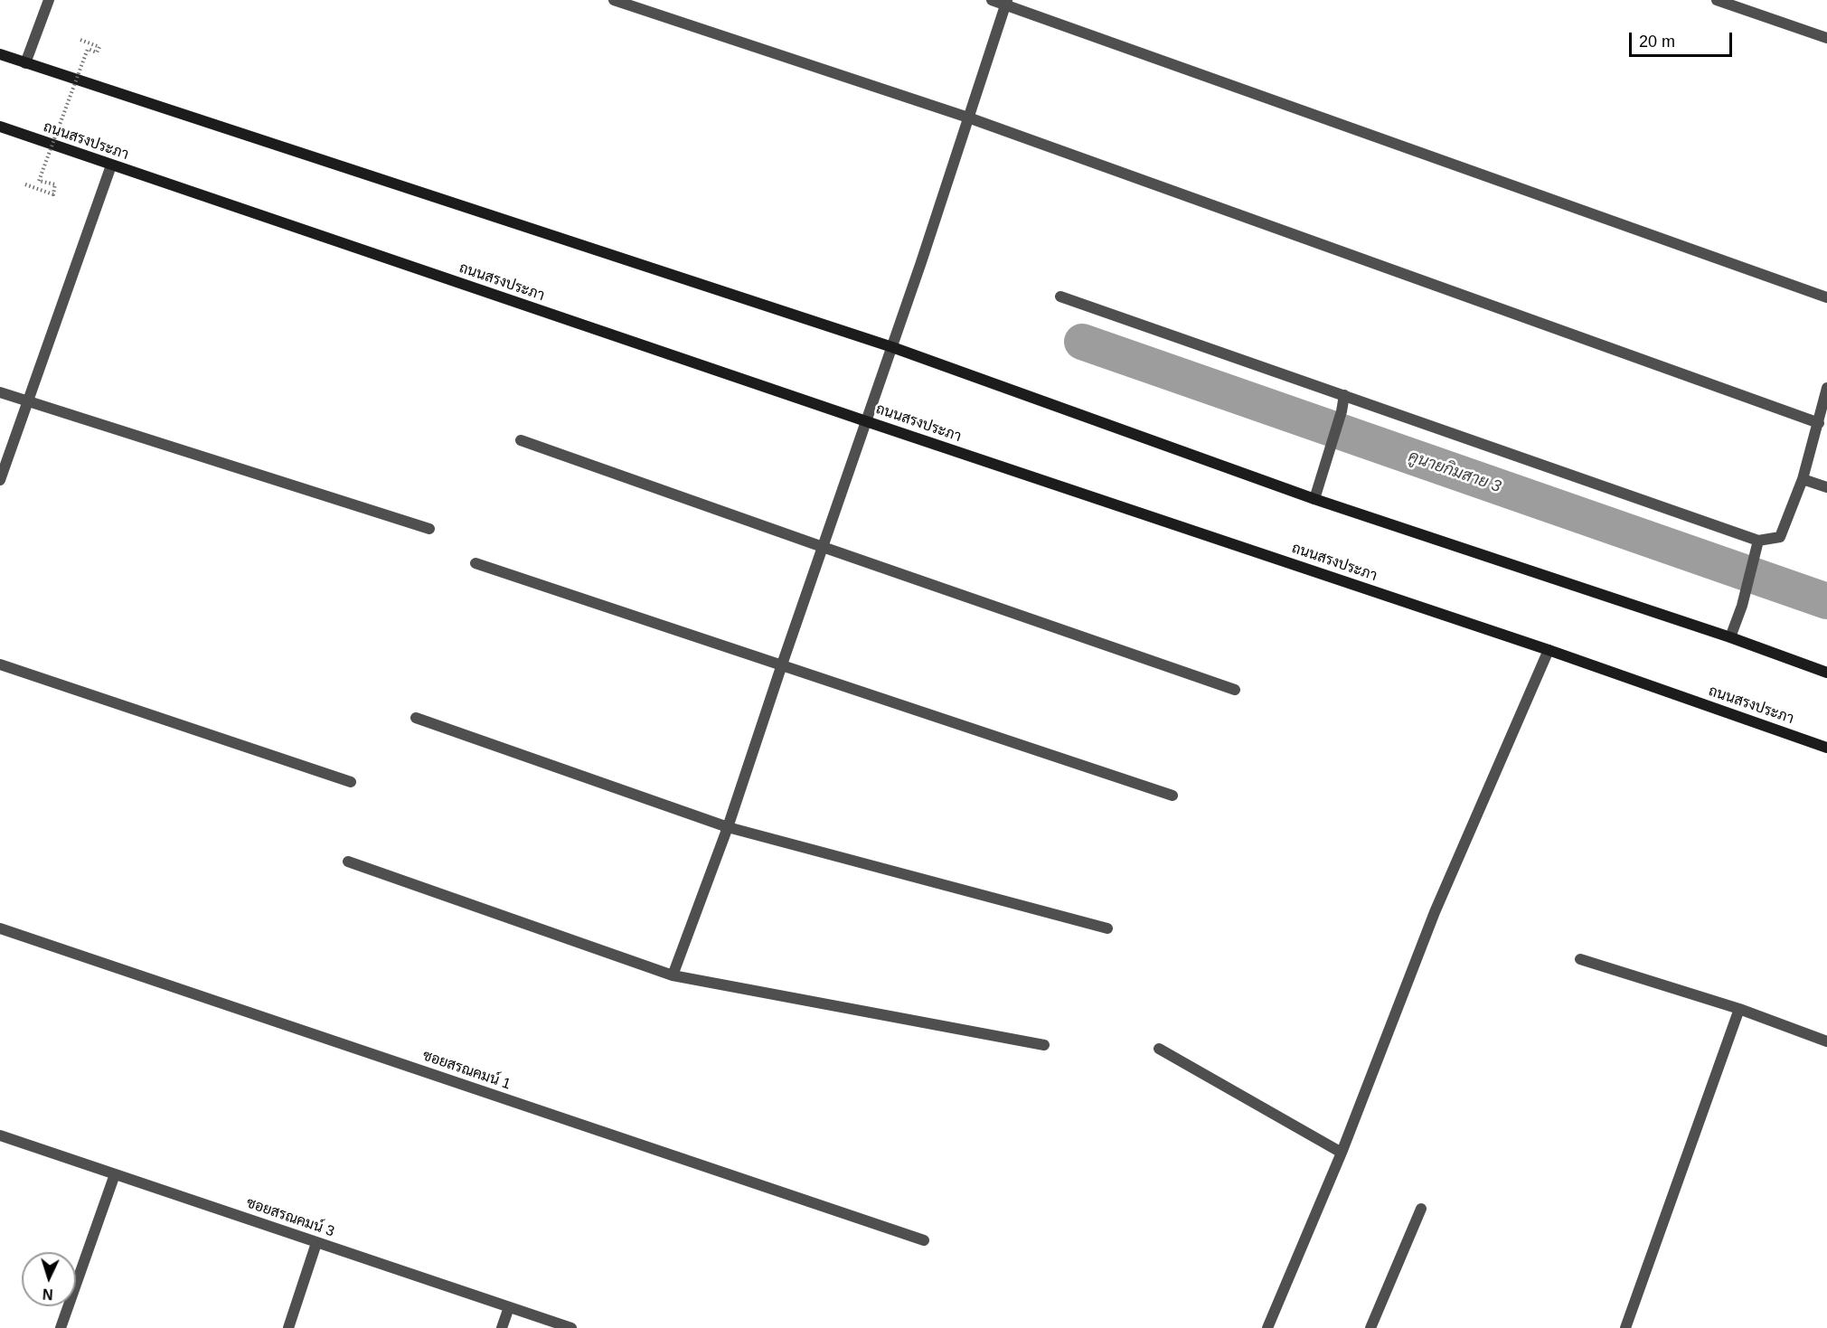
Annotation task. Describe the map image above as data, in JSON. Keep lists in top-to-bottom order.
{
  "streets": {
    "main road": ["ถนนสรงประภา"],
    "street": ["ซอยสรณคมน์ 1", "ซอยสรณคมน์ 3"]
  },
  "water": ["คูนายกิมสาย 3"],
  "scale_bar": "20 m",
  "north": "bottom"
}
